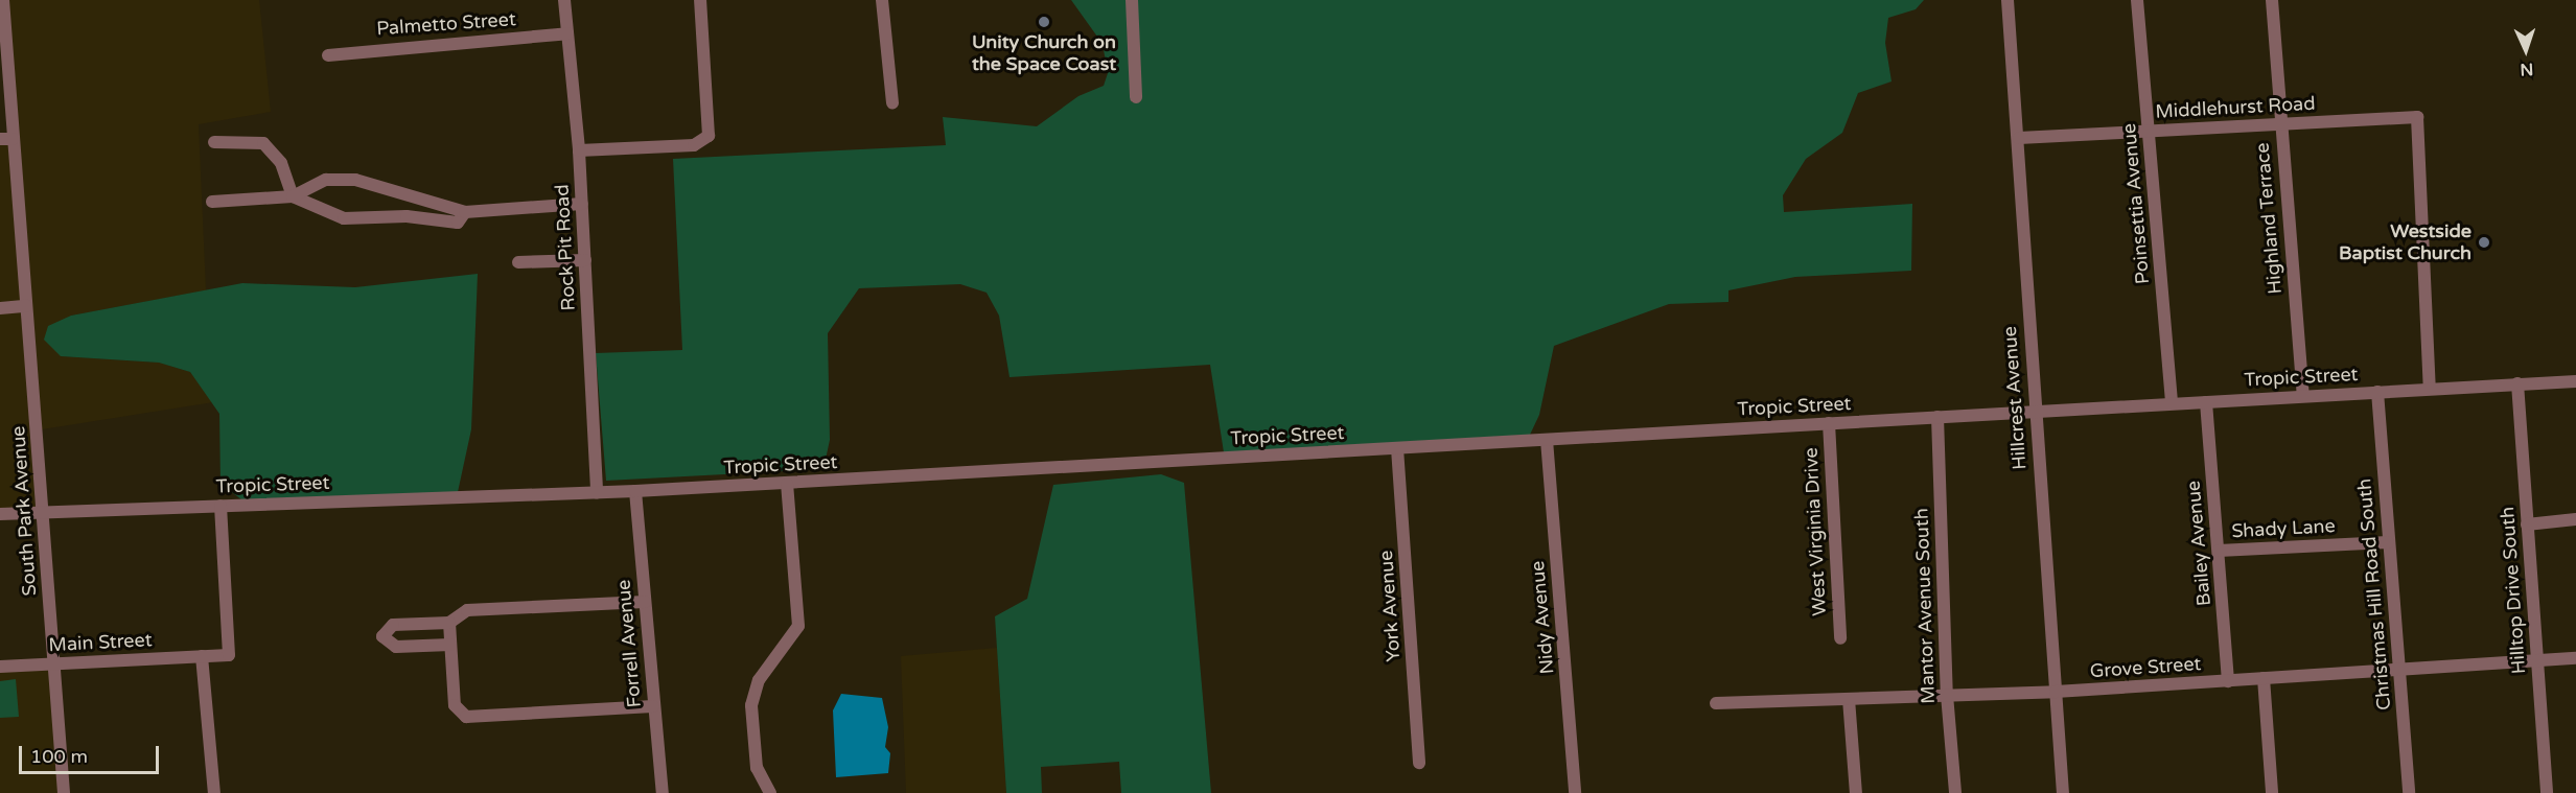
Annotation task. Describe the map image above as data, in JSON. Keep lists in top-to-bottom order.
{
  "streets": {
    "street": [
      "Palmetto Street",
      "Middlehurst Road",
      "Poinsettia Avenue",
      "Highland Terrace",
      "Rock Pit Road",
      "Tropic Street",
      "Hillcrest Avenue",
      "South Park Avenue",
      "Shady Lane",
      "West Virginia Drive",
      "Bailey Avenue",
      "Hilltop Drive South",
      "Christmas Hill Road South",
      "York Avenue",
      "Mantor Avenue South",
      "Nidy Avenue",
      "Main Street",
      "Forrell Avenue",
      "Grove Street"
    ]
  },
  "crossings": [
    ["Palmetto Street", "Rock Pit Road"],
    ["Middlehurst Road", "Poinsettia Avenue"],
    ["Middlehurst Road", "Highland Terrace"],
    ["Middlehurst Road", "Tropic Street"],
    ["Middlehurst Road", "Hillcrest Avenue"],
    ["Poinsettia Avenue", "Tropic Street"],
    ["Highland Terrace", "Tropic Street"],
    ["Rock Pit Road", "Tropic Street"],
    ["Tropic Street", "Hillcrest Avenue"],
    ["Tropic Street", "South Park Avenue"],
    ["Tropic Street", "West Virginia Drive"],
    ["Tropic Street", "Bailey Avenue"],
    ["Tropic Street", "Hilltop Drive South"],
    ["Tropic Street", "Christmas Hill Road South"],
    ["Tropic Street", "York Avenue"],
    ["Tropic Street", "Mantor Avenue South"],
    ["Tropic Street", "Nidy Avenue"],
    ["Tropic Street", "Main Street"],
    ["Tropic Street", "Forrell Avenue"],
    ["Hillcrest Avenue", "Grove Street"],
    ["South Park Avenue", "Main Street"],
    ["Shady Lane", "Bailey Avenue"],
    ["Shady Lane", "Christmas Hill Road South"],
    ["Bailey Avenue", "Grove Street"],
    ["Hilltop Drive South", "Grove Street"],
    ["Christmas Hill Road South", "Grove Street"],
    ["Mantor Avenue South", "Grove Street"]
  ],
  "places": ["Unity Church on the Space Coast", "Westside Baptist Church"],
  "scale_bar": "100 m",
  "north": "bottom"
}
